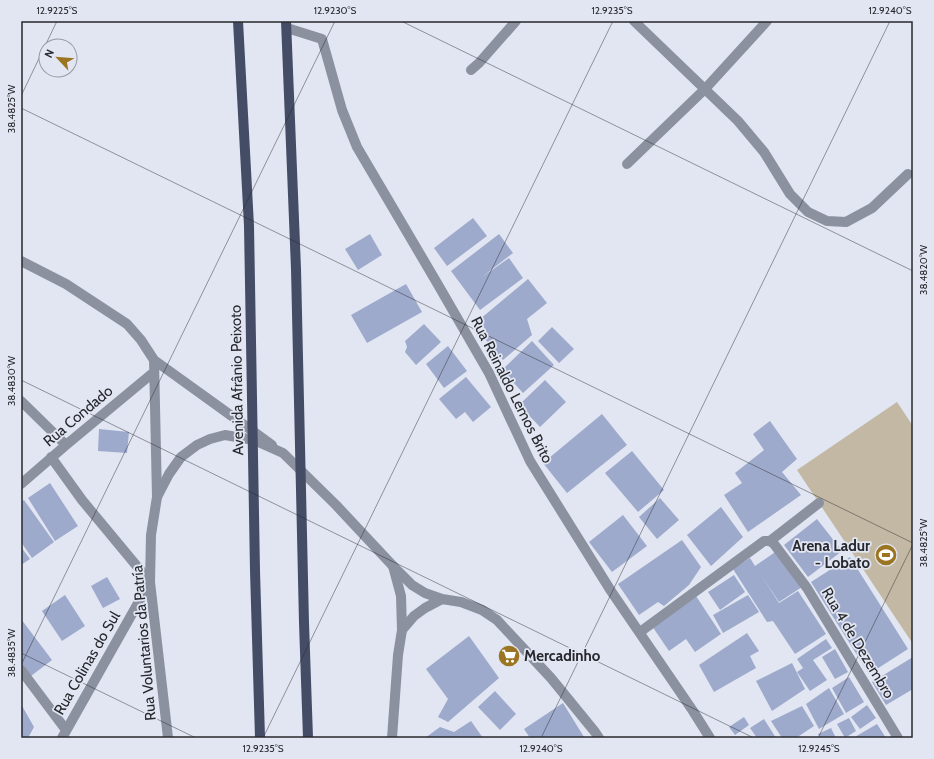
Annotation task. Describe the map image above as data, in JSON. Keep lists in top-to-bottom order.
{
  "streets": {
    "main road": ["Avenida Afrânio Peixoto"],
    "street": [
      "Rua Reinaldo Lemos Brito",
      "Rua Condado",
      "Rua Voluntarios da Patría",
      "Rua 4 de Dezembro",
      "Rua Colinas do Sul"
    ]
  },
  "crossings": [
    ["Rua Condado", "Rua Voluntarios da Patría"],
    ["Rua Voluntarios da Patría", "Rua Colinas do Sul"]
  ],
  "places": {
    "sports": ["Arena Ladur - Lobato"],
    "supermarket": ["Mercadinho"]
  },
  "north": "top left",
  "coordinates": [
    "12.9225°S",
    "12.9230°S",
    "12.9235°S",
    "12.9240°S",
    "38.4825°W",
    "38.4820°W",
    "38.4830°W",
    "38.4835°W",
    "12.9245°S"
  ]
}
